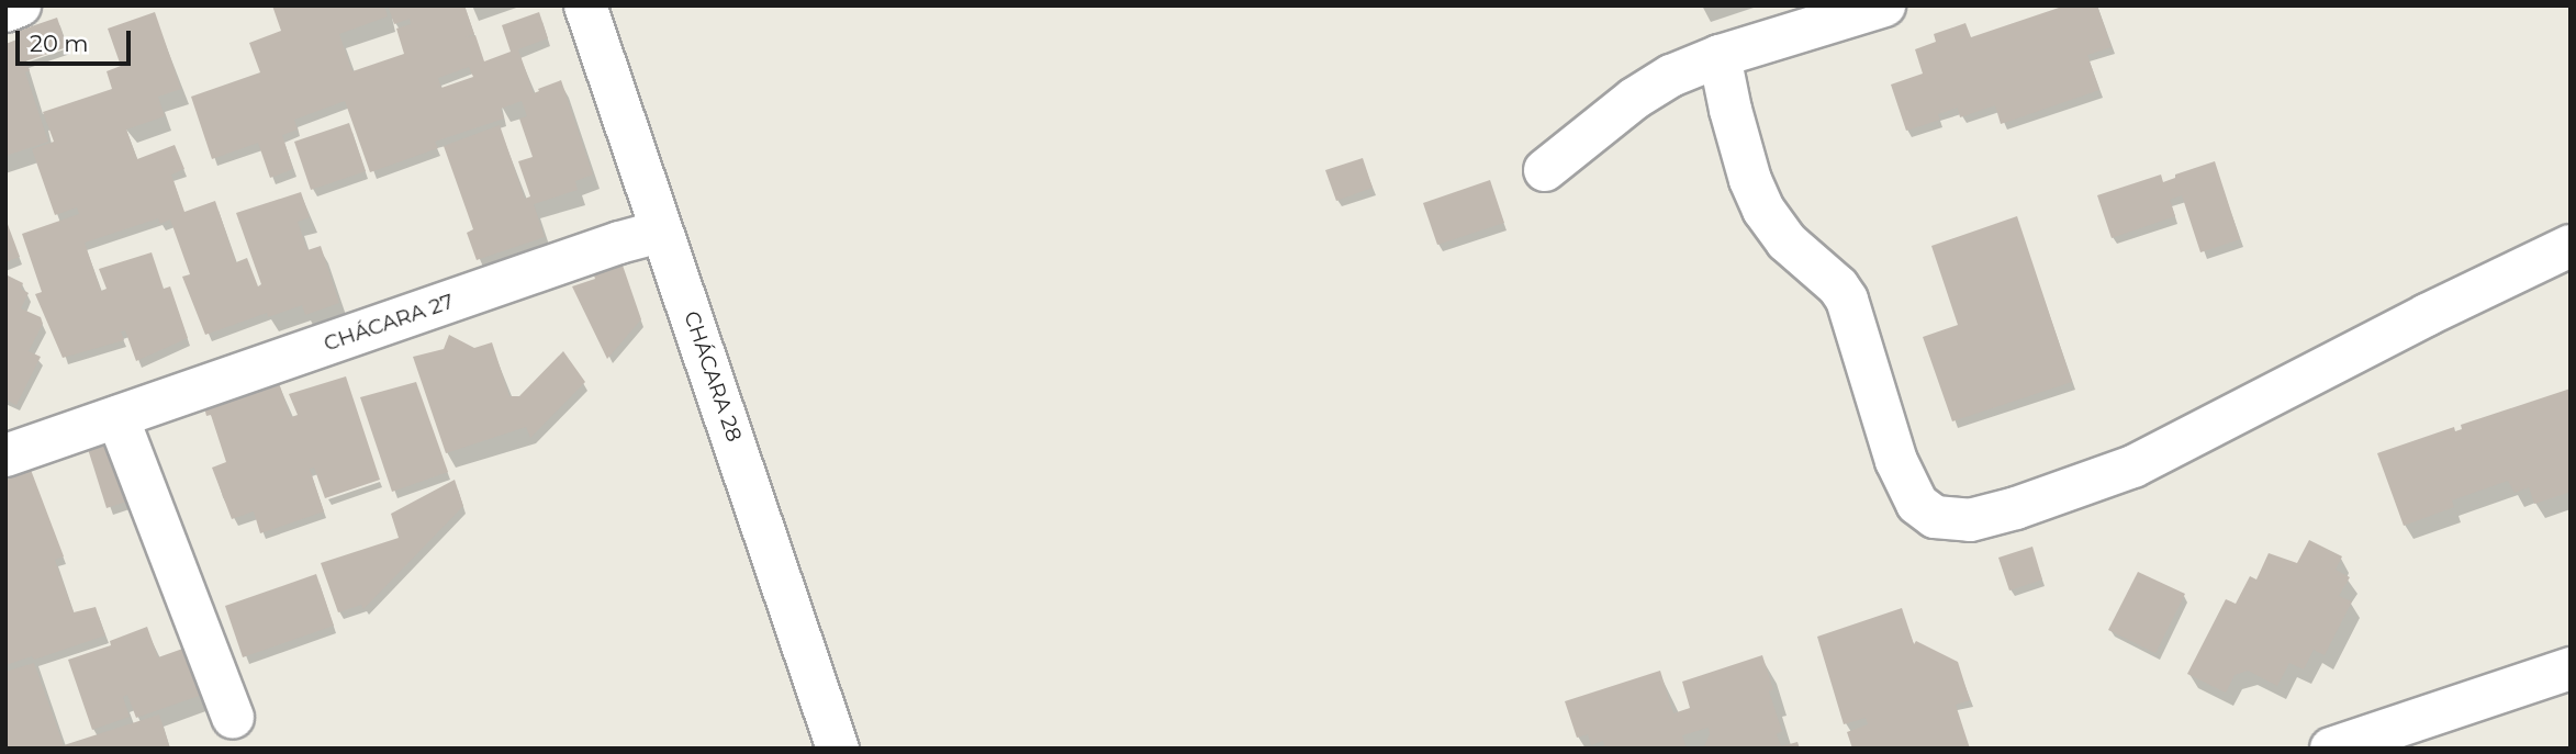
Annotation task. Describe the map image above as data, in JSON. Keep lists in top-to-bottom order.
{
  "streets": {
    "street": ["CHÁCARA 27", "CHÁCARA 28"]
  },
  "crossings": [
    ["CHÁCARA 27", "CHÁCARA 28"]
  ],
  "scale_bar": "20 m"
}
